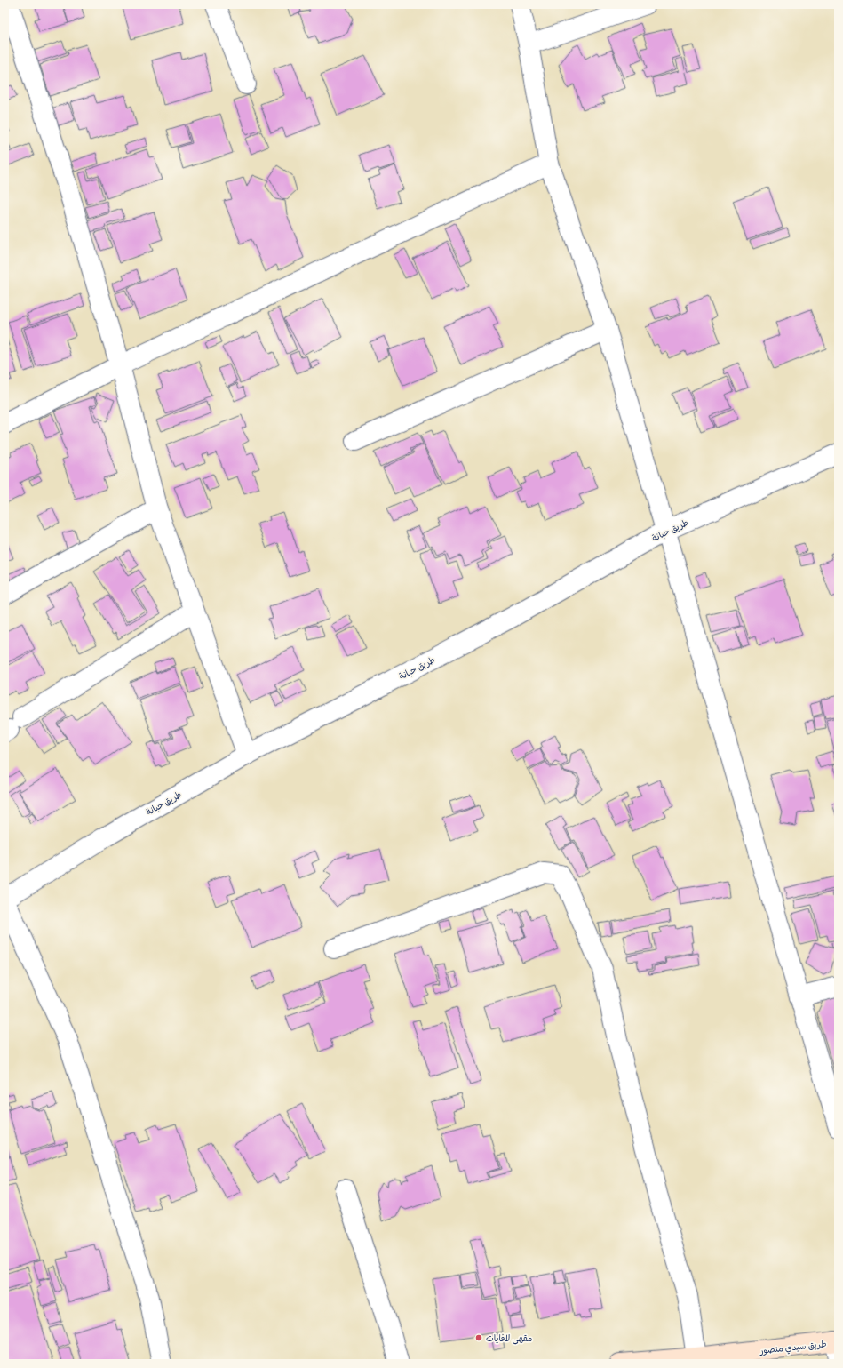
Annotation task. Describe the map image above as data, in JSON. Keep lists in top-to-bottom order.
{
  "streets": {
    "main road": ["طريق سيدي منصور"],
    "street": ["طريق حبانة"]
  },
  "places": ["مقهى لافايات"]
}
